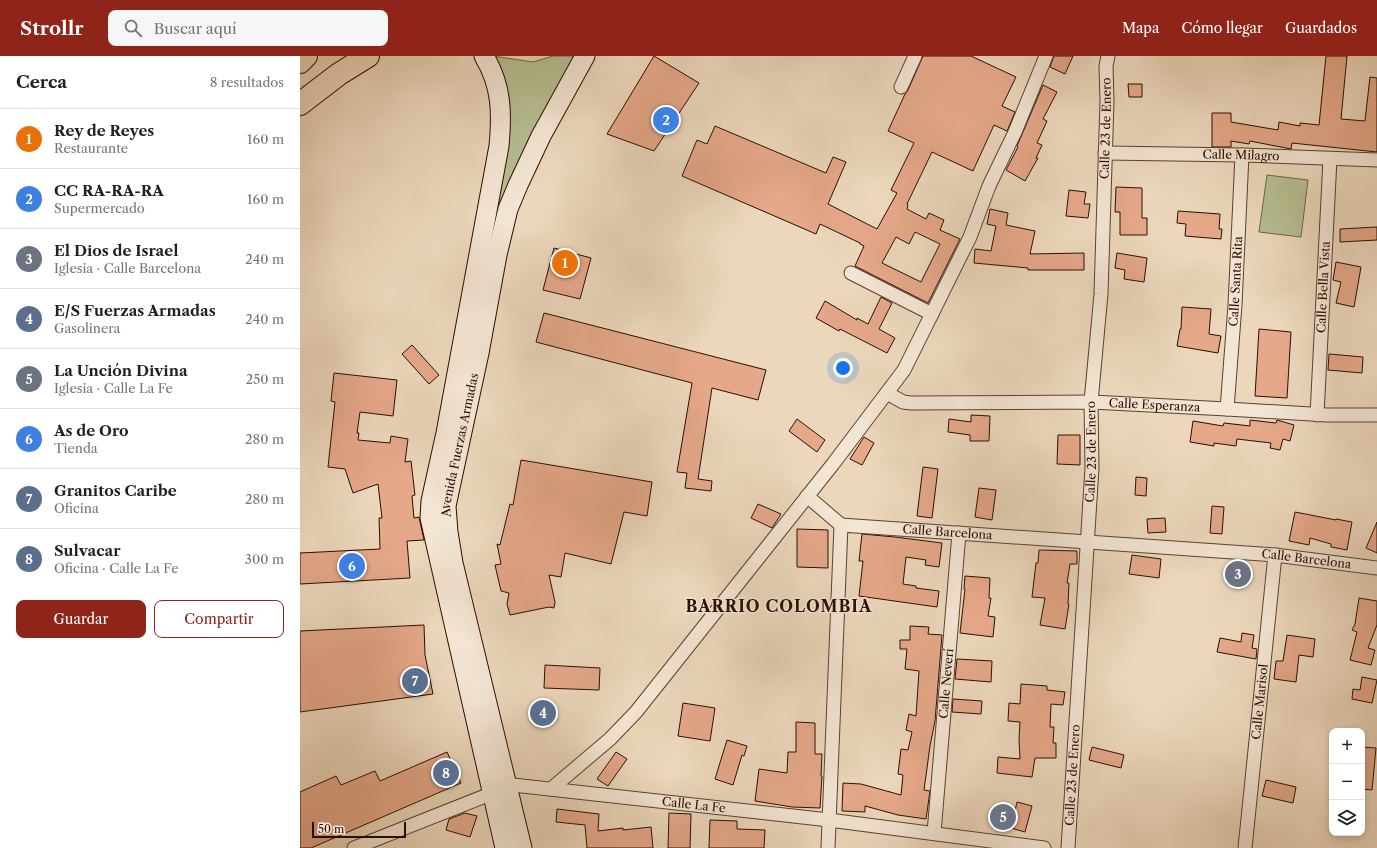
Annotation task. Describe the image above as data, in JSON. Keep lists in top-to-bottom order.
{
  "streets": {
    "street": [
      "Calle 23 de Enero",
      "Calle Milagro",
      "Calle Santa Rita",
      "Calle Bella Vista",
      "Calle Esperanza",
      "Avenida Fuerzas Armadas",
      "Calle Barcelona",
      "Calle Neverí",
      "Calle Marisol",
      "Calle La Fe"
    ]
  },
  "crossings": [
    ["Calle 23 de Enero", "Calle Milagro"],
    ["Calle 23 de Enero", "Calle Esperanza"],
    ["Calle 23 de Enero", "Calle Barcelona"],
    ["Calle Milagro", "Calle Santa Rita"],
    ["Calle Milagro", "Calle Bella Vista"],
    ["Calle Santa Rita", "Calle Esperanza"],
    ["Calle Bella Vista", "Calle Esperanza"],
    ["Avenida Fuerzas Armadas", "Calle La Fe"],
    ["Calle Barcelona", "Calle Neverí"],
    ["Calle Barcelona", "Calle Marisol"],
    ["Calle Neverí", "Calle La Fe"]
  ],
  "districts": ["BARRIO COLOMBIA"],
  "scale_bar": "50 m",
  "page": {
    "header": "Strollr",
    "search": "Buscar aquí",
    "nav": ["Mapa", "Cómo llegar", "Guardados"],
    "heading": ["Cerca", "8 resultados"],
    "pins": [
      "2",
      "1",
      "6",
      "3",
      "7",
      "4",
      "8",
      "5"
    ],
    "list": [
      {
        "mark": "1",
        "name": "Rey de Reyes",
        "note": "Restaurante",
        "value": "160 m"
      },
      {
        "mark": "2",
        "name": "CC RA-RA-RA",
        "note": "Supermercado",
        "value": "160 m"
      },
      {
        "mark": "3",
        "name": "El Dios de Israel",
        "note": "Iglesia · Calle Barcelona",
        "value": "240 m"
      },
      {
        "mark": "4",
        "name": "E/S Fuerzas Armadas",
        "note": "Gasolinera",
        "value": "240 m"
      },
      {
        "mark": "5",
        "name": "La Unción Divina",
        "note": "Iglesia · Calle La Fe",
        "value": "250 m"
      },
      {
        "mark": "6",
        "name": "As de Oro",
        "note": "Tienda",
        "value": "280 m"
      },
      {
        "mark": "7",
        "name": "Granitos Caribe",
        "note": "Oficina",
        "value": "280 m"
      },
      {
        "mark": "8",
        "name": "Sulvacar",
        "note": "Oficina · Calle La Fe",
        "value": "300 m"
      }
    ],
    "buttons": ["Guardar", "Compartir"],
    "map_buttons": ["+", "−"],
    "scale": "50 m"
  }
}
